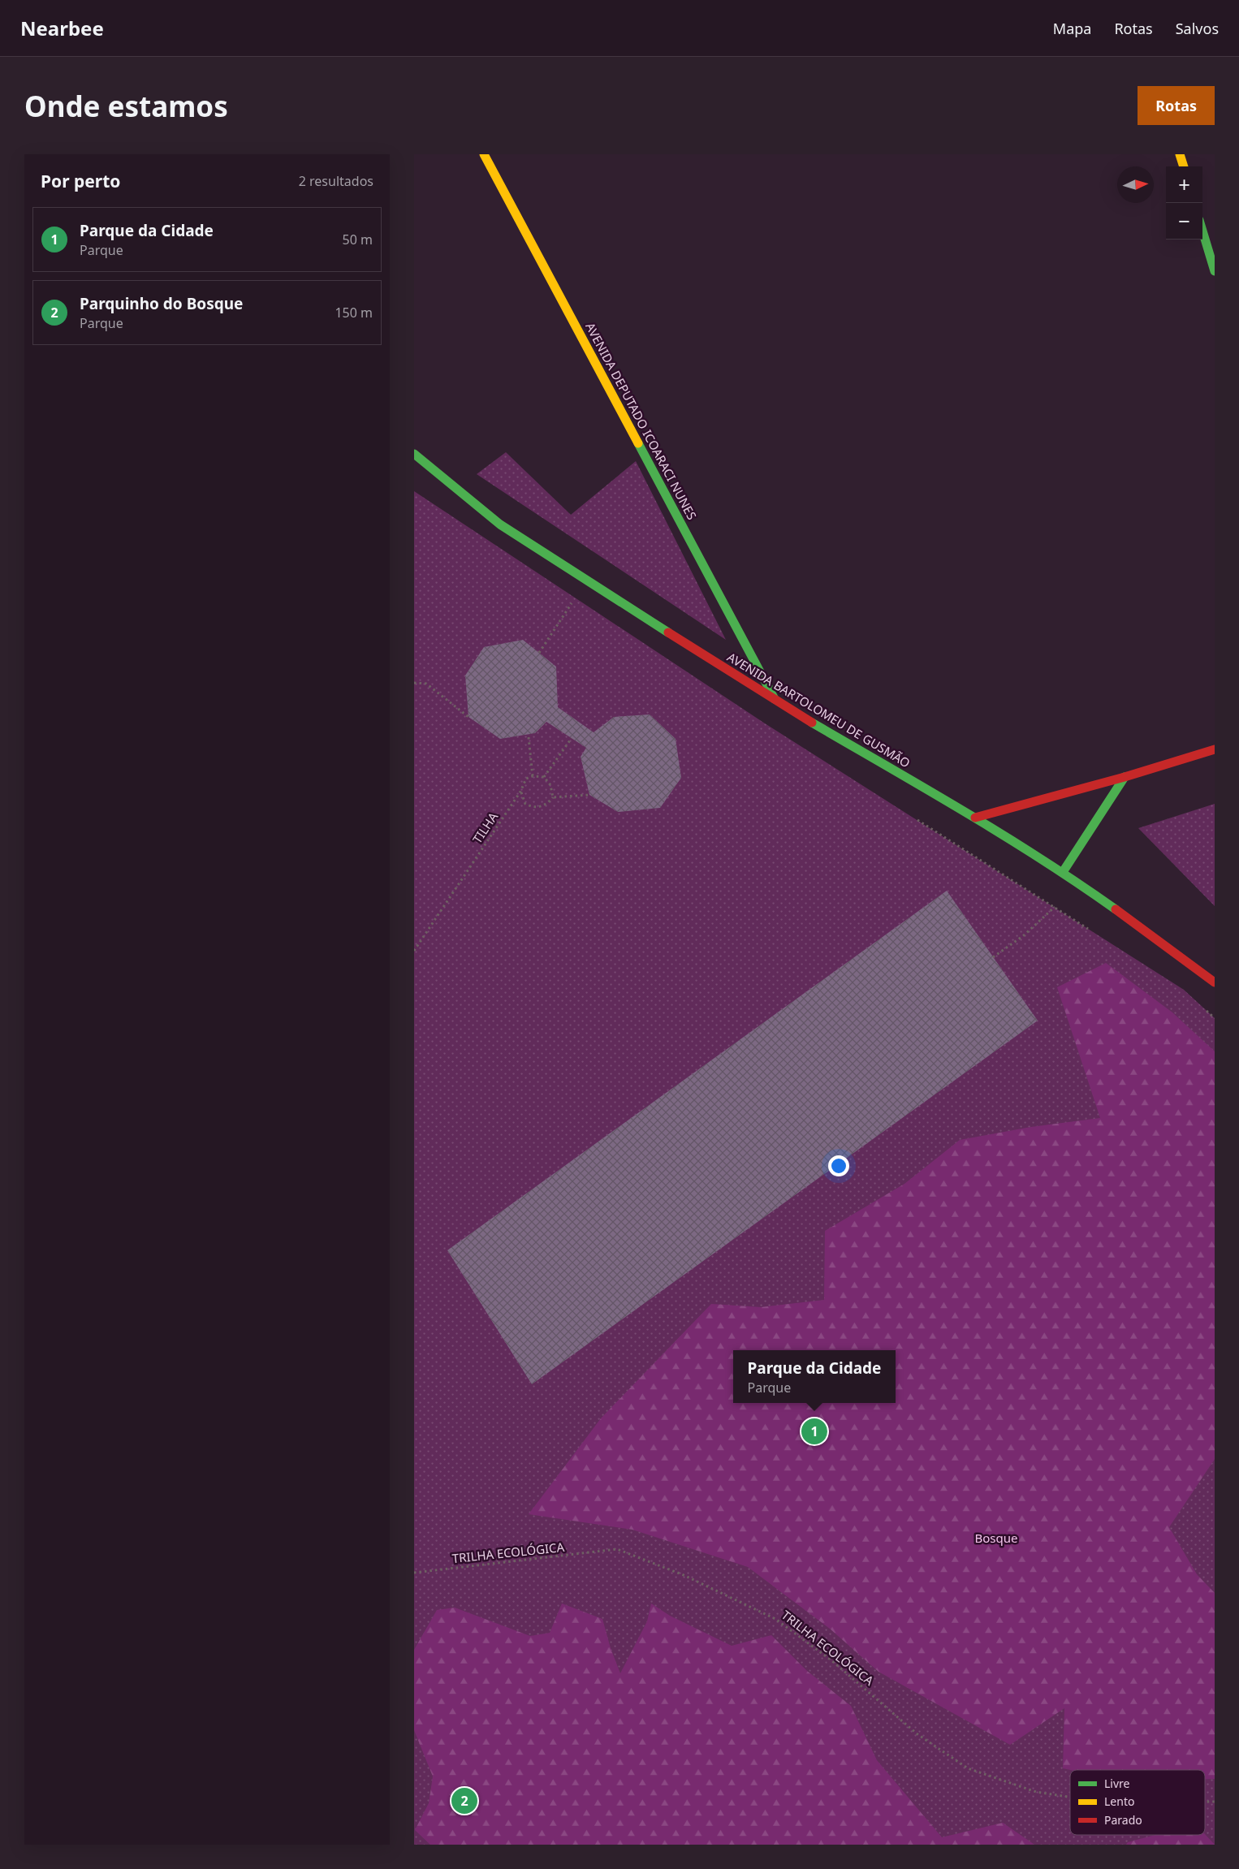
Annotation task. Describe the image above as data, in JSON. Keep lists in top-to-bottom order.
{
  "streets": {
    "street": ["AVENIDA DEPUTADO ICOARACI NUNES", "AVENIDA BARTOLOMEU DE GUSMÃO"],
    "path": ["TILHA", "TRILHA ECOLÓGICA"]
  },
  "crossings": [
    ["AVENIDA DEPUTADO ICOARACI NUNES", "AVENIDA BARTOLOMEU DE GUSMÃO"]
  ],
  "parks": ["Bosque"],
  "legend": ["Livre", "Lento", "Parado"],
  "north": "right",
  "page": {
    "header": "Nearbee",
    "nav": ["Mapa", "Rotas", "Salvos"],
    "buttons": "Rotas",
    "title": "Onde estamos",
    "heading": ["Por perto", "2 resultados"],
    "map_buttons": ["+", "−"],
    "list": [
      {
        "mark": "1",
        "name": "Parque da Cidade",
        "note": "Parque",
        "value": "50 m"
      },
      {
        "mark": "2",
        "name": "Parquinho do Bosque",
        "note": "Parque",
        "value": "150 m"
      }
    ],
    "popup": ["Parque da Cidade", "Parque"],
    "pins": ["1", "2"]
  }
}
